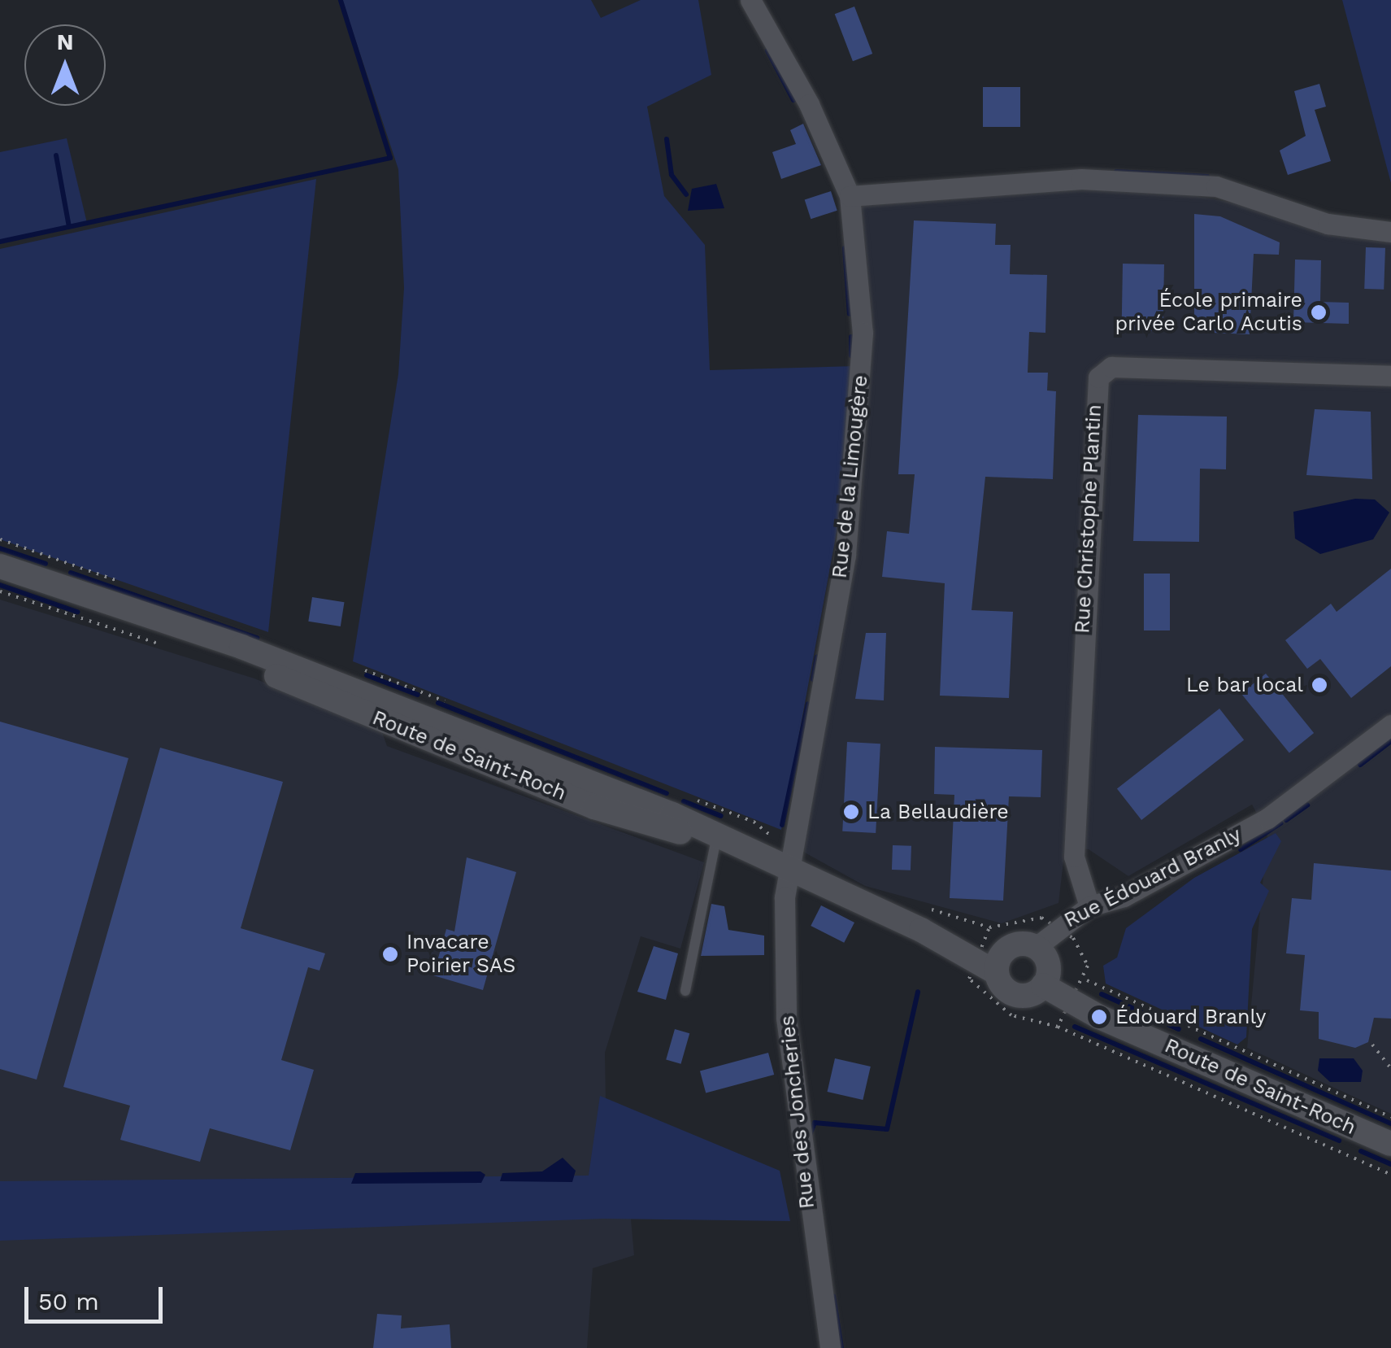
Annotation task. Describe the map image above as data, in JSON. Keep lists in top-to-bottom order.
{
  "streets": {
    "street": [
      "Rue de la Limougère",
      "Rue Christophe Plantin",
      "Route de Saint-Roch",
      "Rue Édouard Branly",
      "Rue des Joncheries"
    ]
  },
  "crossings": [
    ["Rue de la Limougère", "Route de Saint-Roch"],
    ["Rue de la Limougère", "Rue des Joncheries"],
    ["Rue Christophe Plantin", "Rue Édouard Branly"],
    ["Route de Saint-Roch", "Rue Édouard Branly"],
    ["Route de Saint-Roch", "Rue des Joncheries"]
  ],
  "places": [
    "École primaire privée Carlo Acutis",
    "Le bar local",
    "La Bellaudière",
    "Invacare Poirier SAS",
    "Édouard Branly"
  ],
  "scale_bar": "50 m",
  "north": "top"
}
